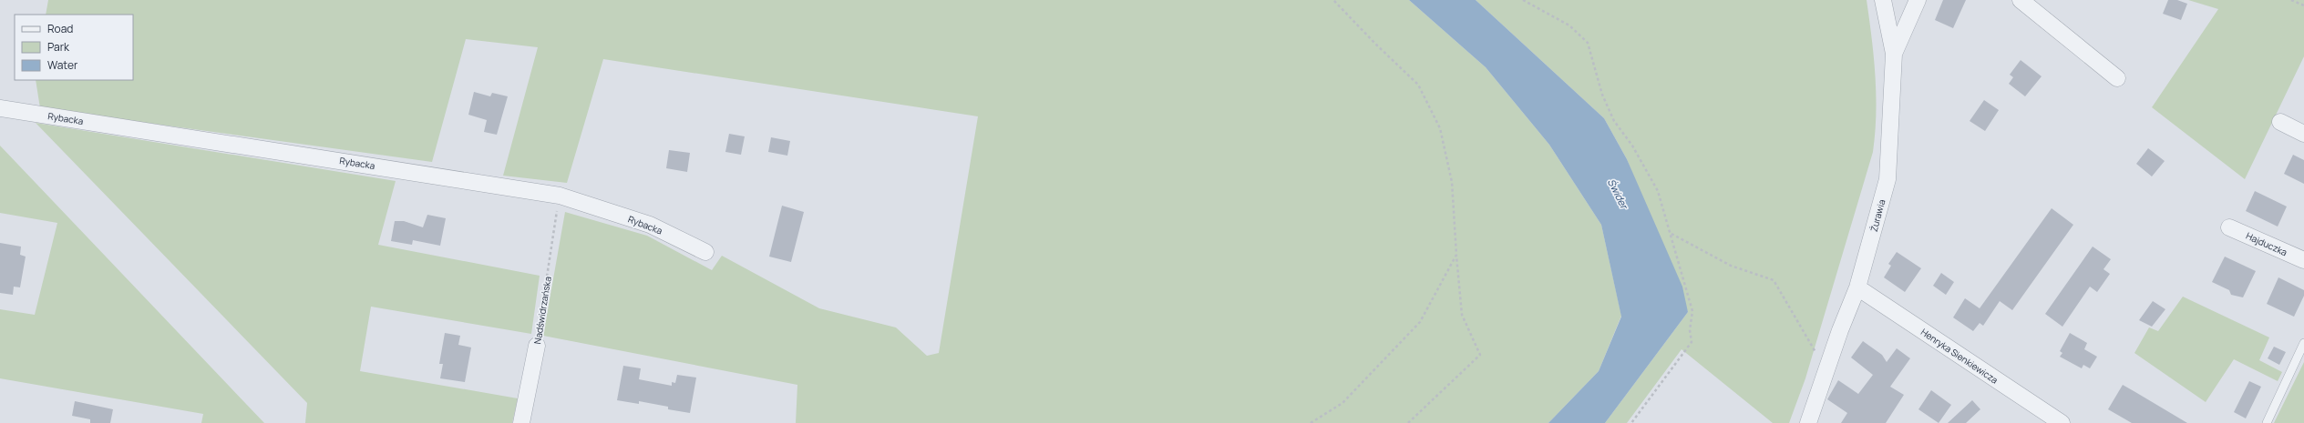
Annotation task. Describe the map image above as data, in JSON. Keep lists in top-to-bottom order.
{
  "streets": {
    "street": [
      "Rybacka",
      "Żurawia",
      "Hajduczka",
      "Nadświdrzańska",
      "Henryka Sienkiewicza"
    ]
  },
  "crossings": [
    ["Rybacka", "Nadświdrzańska"],
    ["Żurawia", "Henryka Sienkiewicza"]
  ],
  "water": ["Świder"],
  "legend": ["Road", "Park", "Water"]
}
